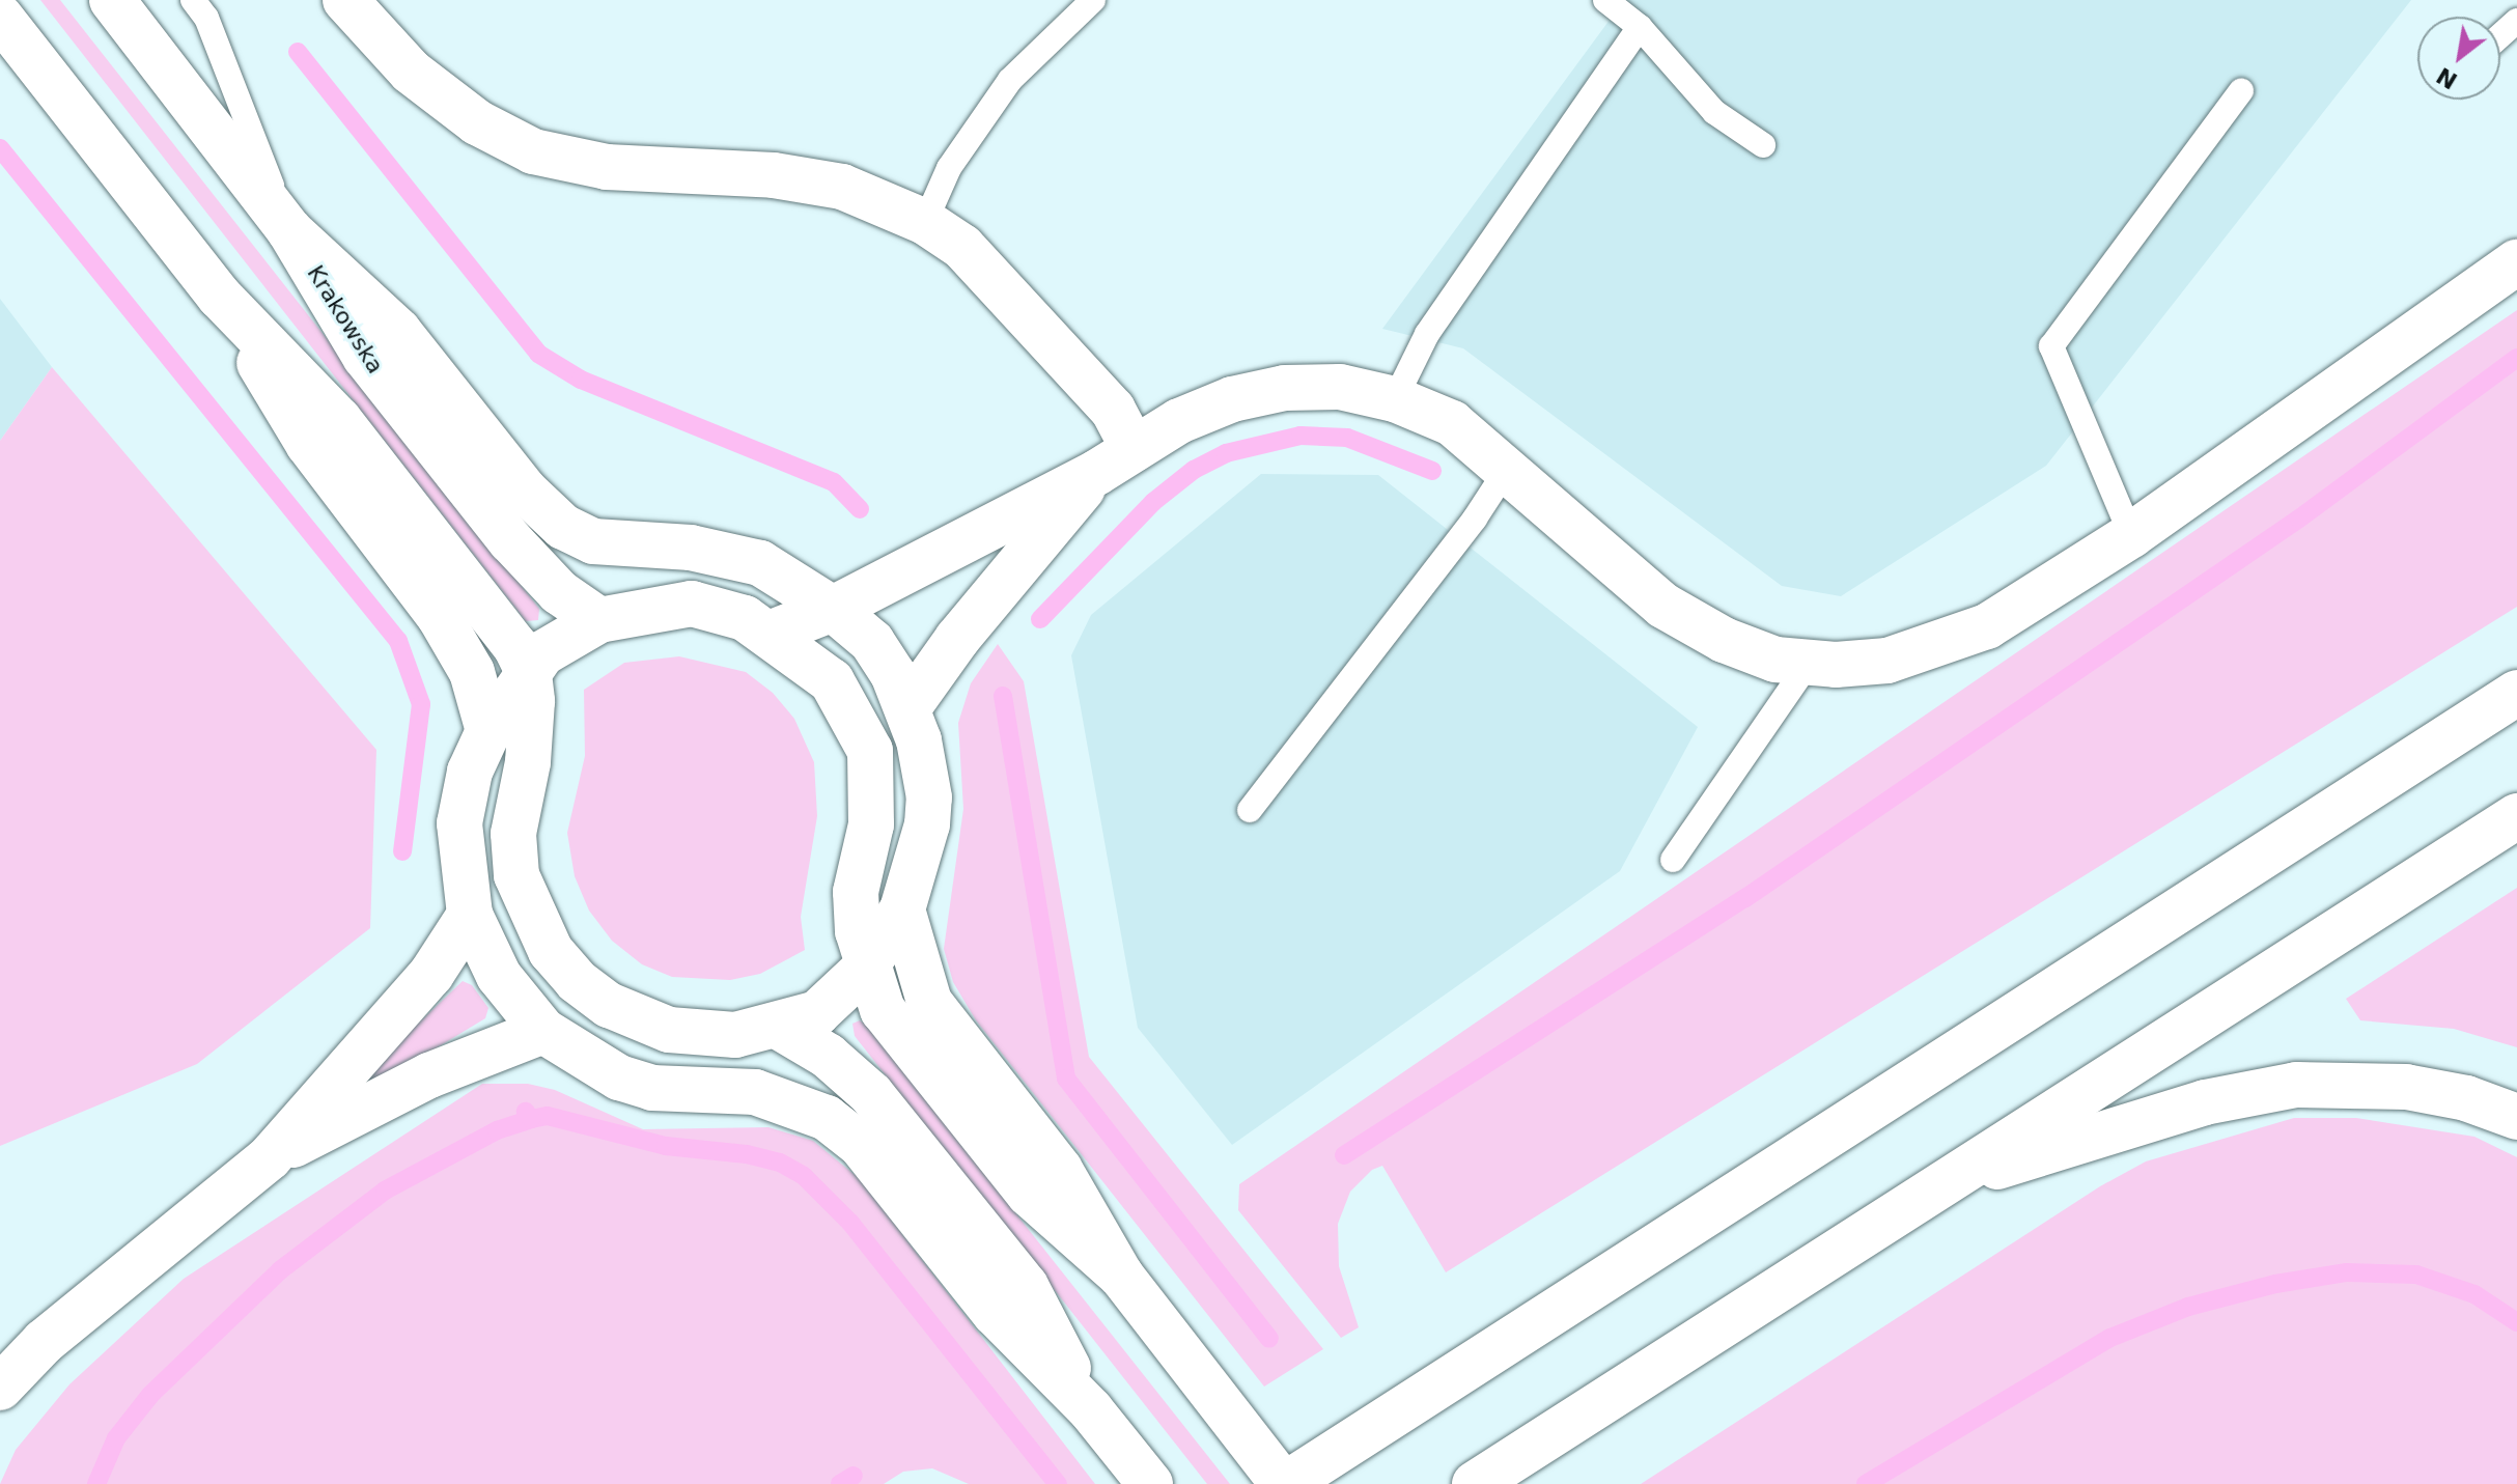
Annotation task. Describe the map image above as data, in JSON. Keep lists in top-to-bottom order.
{
  "streets": {
    "main road": ["Krakowska"]
  },
  "north": "bottom left"
}
